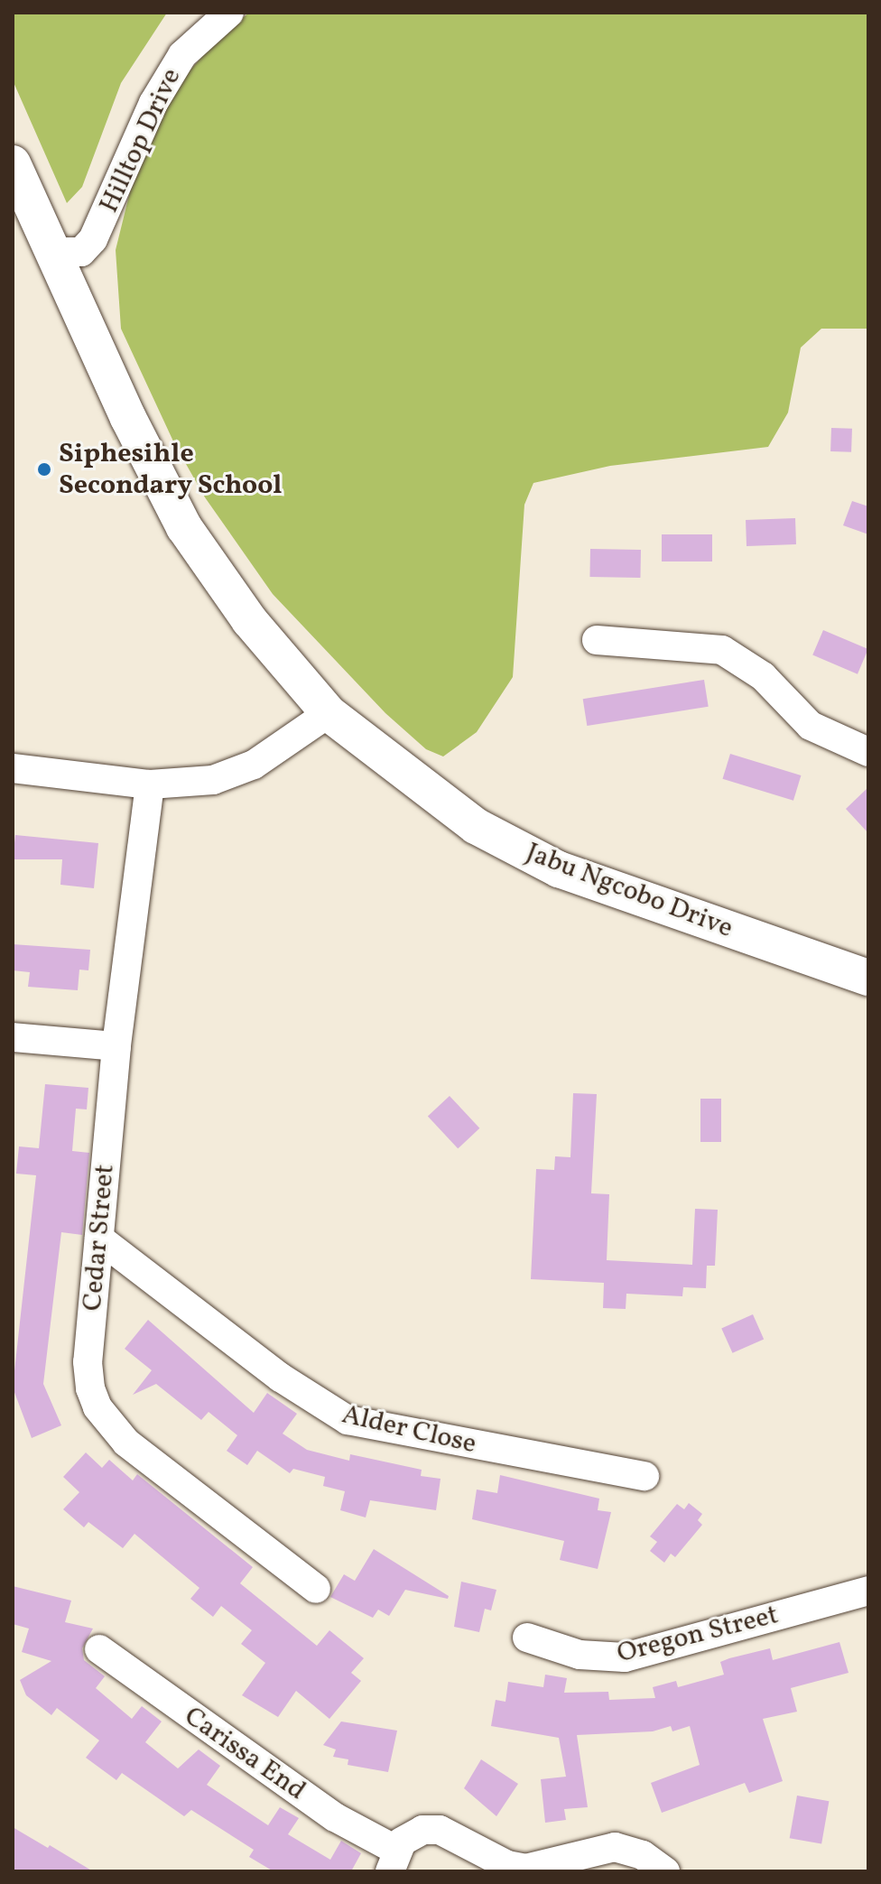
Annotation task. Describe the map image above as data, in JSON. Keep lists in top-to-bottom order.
{
  "streets": {
    "main road": ["Jabu Ngcobo Drive"],
    "street": [
      "Hilltop Drive",
      "Cedar Street",
      "Alder Close",
      "Oregon Street",
      "Carissa End"
    ]
  },
  "crossings": [
    ["Hilltop Drive", "Jabu Ngcobo Drive"],
    ["Cedar Street", "Alder Close"]
  ],
  "places": ["Siphesihle Secondary School"]
}
